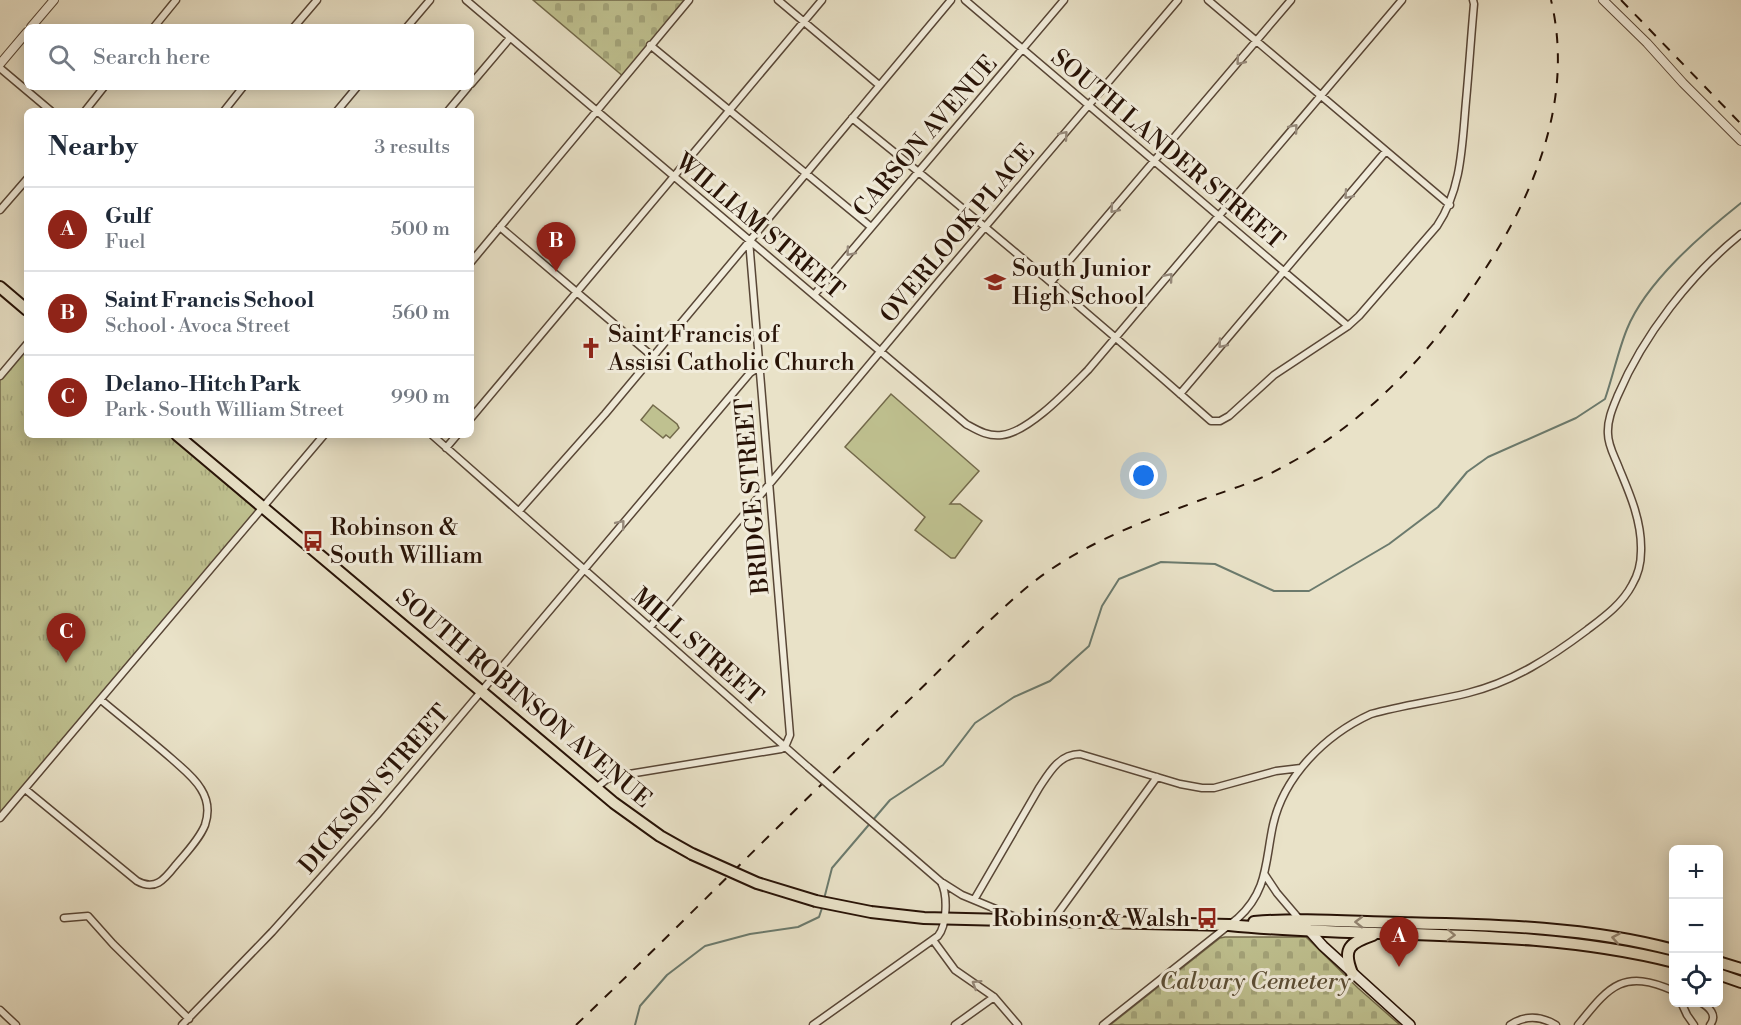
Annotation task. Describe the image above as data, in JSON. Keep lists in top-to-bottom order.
{
  "streets": {
    "highway": ["SOUTH ROBINSON AVENUE"],
    "street": [
      "CARSON AVENUE",
      "SOUTH LANDER STREET",
      "WILLIAM STREET",
      "OVERLOOK PLACE",
      "BRIDGE STREET",
      "MILL STREET",
      "DICKSON STREET"
    ]
  },
  "crossings": [
    ["CARSON AVENUE", "SOUTH LANDER STREET"],
    ["CARSON AVENUE", "WILLIAM STREET"],
    ["SOUTH LANDER STREET", "WILLIAM STREET"],
    ["SOUTH LANDER STREET", "OVERLOOK PLACE"],
    ["WILLIAM STREET", "OVERLOOK PLACE"],
    ["WILLIAM STREET", "BRIDGE STREET"],
    ["OVERLOOK PLACE", "BRIDGE STREET"],
    ["OVERLOOK PLACE", "MILL STREET"],
    ["BRIDGE STREET", "MILL STREET"],
    ["MILL STREET", "SOUTH ROBINSON AVENUE"],
    ["MILL STREET", "DICKSON STREET"],
    ["SOUTH ROBINSON AVENUE", "DICKSON STREET"]
  ],
  "parks": ["Calvary Cemetery"],
  "places": {
    "school or university": ["South Junior High School"],
    "church": ["Saint Francis of Assisi Catholic Church"],
    "bus stop": ["Robinson & South William", "Robinson & Walsh"]
  },
  "page": {
    "search": "Search here",
    "heading": ["Nearby", "3 results"],
    "list": [
      {
        "mark": "A",
        "name": "Gulf",
        "note": "Fuel",
        "value": "500 m"
      },
      {
        "mark": "B",
        "name": "Saint Francis School",
        "note": "School · Avoca Street",
        "value": "560 m"
      },
      {
        "mark": "C",
        "name": "Delano-Hitch Park",
        "note": "Park · South William Street",
        "value": "990 m"
      }
    ],
    "pins": ["B", "C", "A"],
    "map_buttons": ["+", "−"]
  }
}
